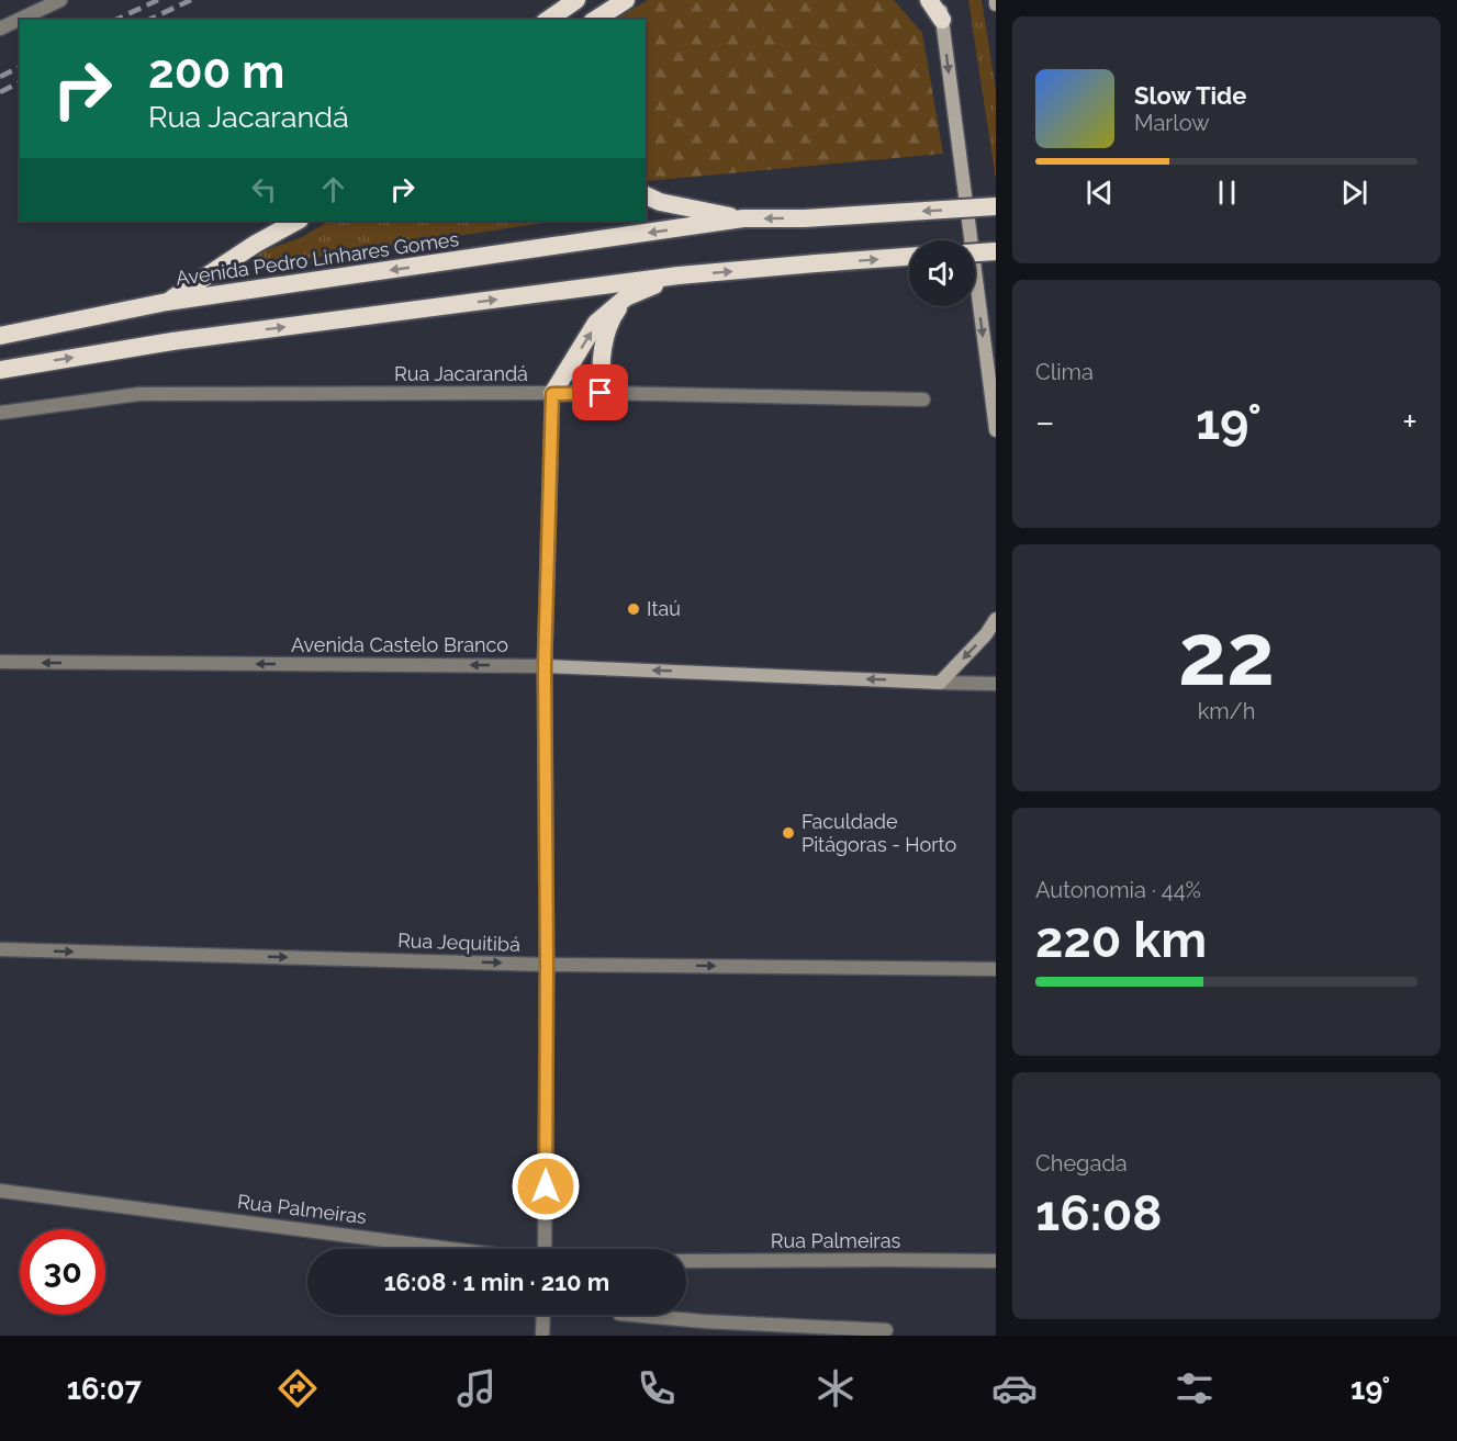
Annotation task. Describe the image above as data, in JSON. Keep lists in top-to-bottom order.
{
  "streets": {
    "highway": ["Avenida Pedro Linhares Gomes"],
    "main road": ["Avenida Castelo Branco"],
    "street": ["Rua Jacarandá", "Rua Jequitibá", "Rua Palmeiras"]
  },
  "one_way": ["Avenida Castelo Branco", "Rua Jequitibá"],
  "places": ["Itaú", "Faculdade Pitágoras - Horto"],
  "page": {
    "turn": ["200 m", "Rua Jacarandá"],
    "song": ["Slow Tide", "Marlow"],
    "tile": [
      "Clima",
      ["22", "km/h"],
      ["Autonomia · 44%", "220 km"],
      ["Chegada", "16:08"]
    ],
    "heat": ["−", "19°", "+"],
    "limit": "30",
    "trip": "16:08 · 1 min · 210 m",
    "tabs": ["16:07", "19°"]
  }
}
